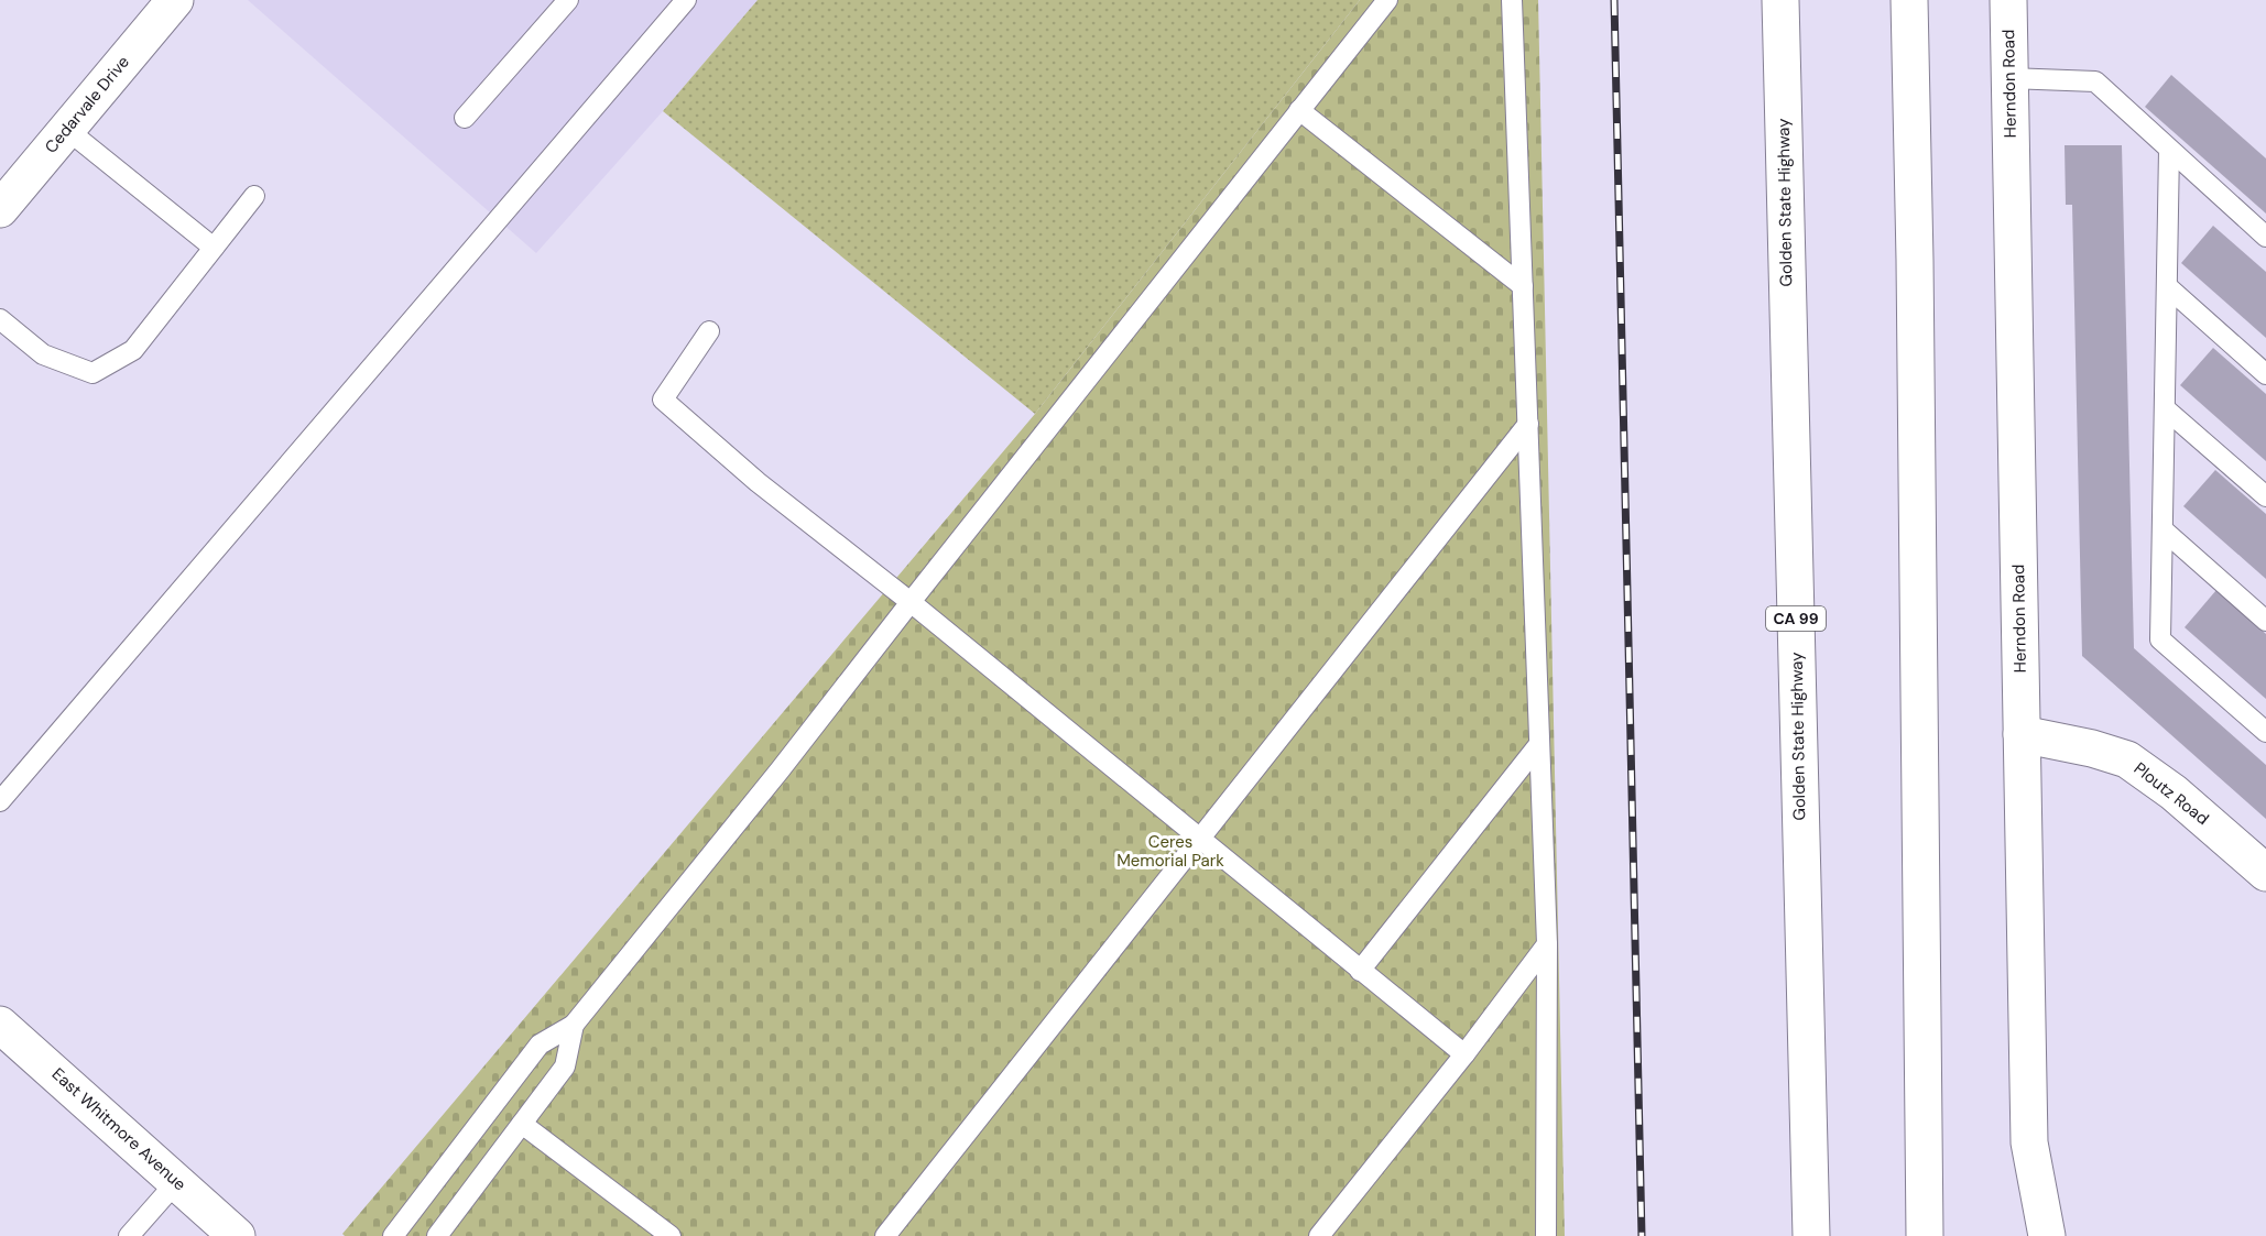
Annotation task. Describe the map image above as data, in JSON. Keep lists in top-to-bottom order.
{
  "streets": {
    "main road": [
      "Herndon Road",
      "Cedarvale Drive",
      "Golden State Highway",
      "CA 99",
      "Ploutz Road",
      "East Whitmore Avenue"
    ]
  },
  "crossings": [
    ["Herndon Road", "Ploutz Road"]
  ],
  "parks": ["Ceres Memorial Park"]
}
